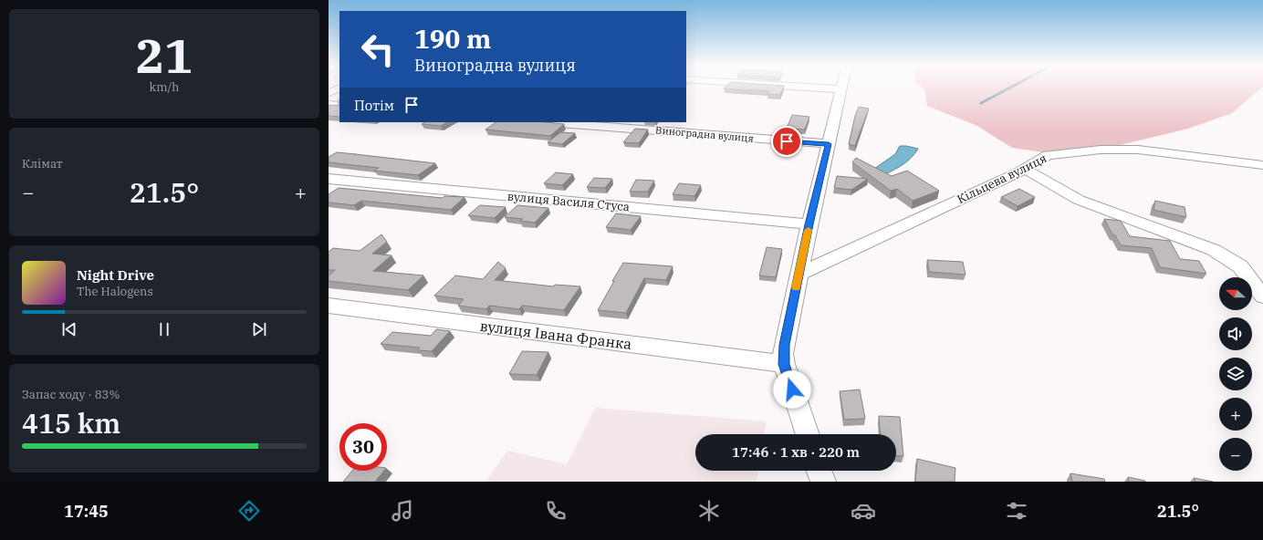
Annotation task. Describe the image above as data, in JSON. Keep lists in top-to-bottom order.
{
  "streets": {
    "street": [
      "Виноградна вулиця",
      "Кільцева вулиця",
      "вулиця Василя Стуса",
      "вулиця Івана Франка"
    ]
  },
  "north": "left",
  "page": {
    "tile": [
      ["21", "km/h"],
      "Клімат",
      ["Запас ходу · 83%", "415 km"]
    ],
    "turn": ["190 m", "Виноградна вулиця"],
    "then": "Потім",
    "heat": ["−", "21.5°", "+"],
    "song": ["Night Drive", "The Halogens"],
    "map_buttons": ["+", "−"],
    "limit": "30",
    "trip": "17:46 · 1 хв · 220 m",
    "tabs": ["17:45", "21.5°"]
  }
}
